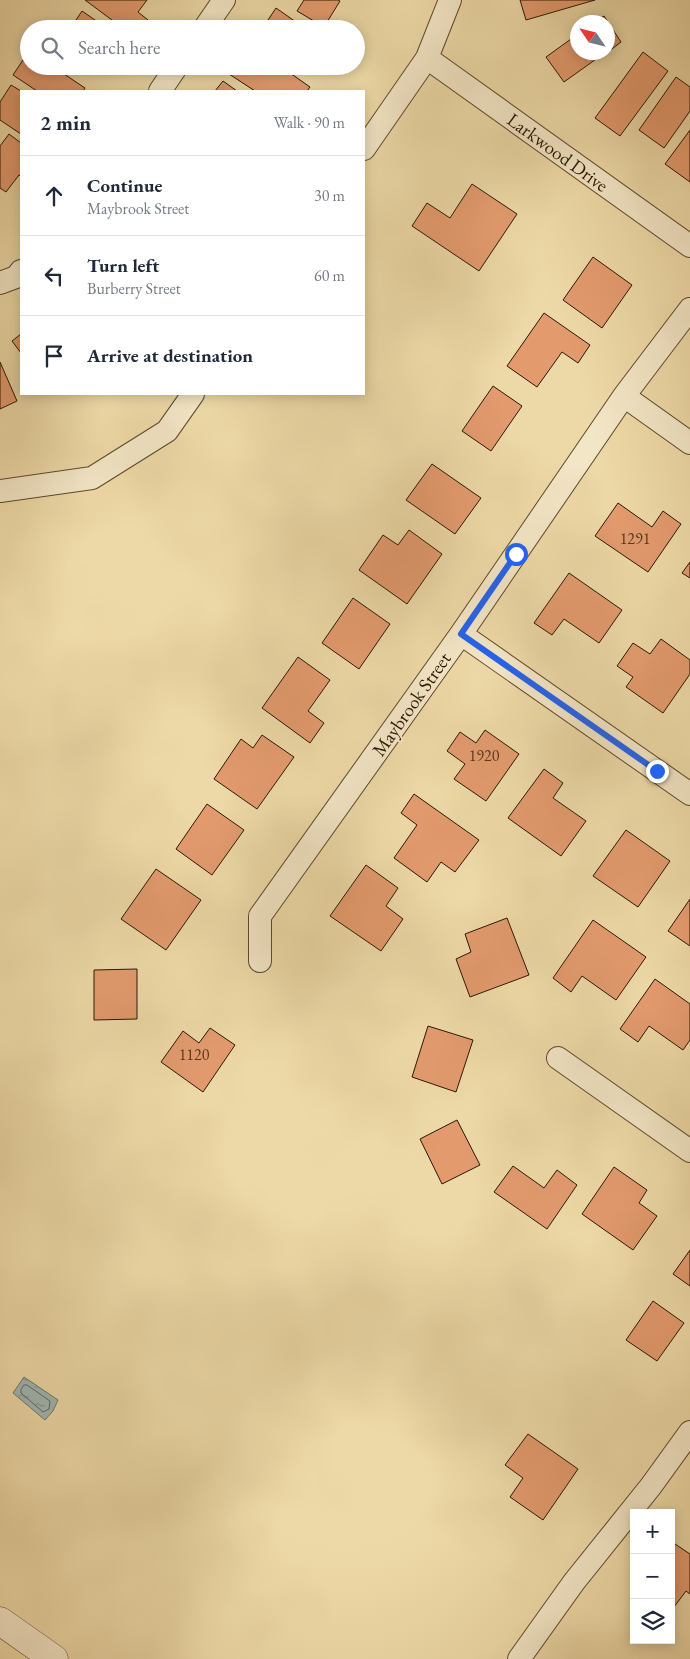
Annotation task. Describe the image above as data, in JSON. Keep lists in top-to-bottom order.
{
  "streets": {
    "street": ["Larkwood Drive", "Maybrook Street"]
  },
  "house_numbers": ["1291", "1920", "1120"],
  "north": "top left",
  "page": {
    "search": "Search here",
    "heading": ["2 min", "Walk · 90 m"],
    "list": [
      ["Continue", "Maybrook Street", "30 m"],
      ["Turn left", "Burberry Street", "60 m"],
      "Arrive at destination"
    ],
    "map_buttons": ["+", "−"]
  }
}
